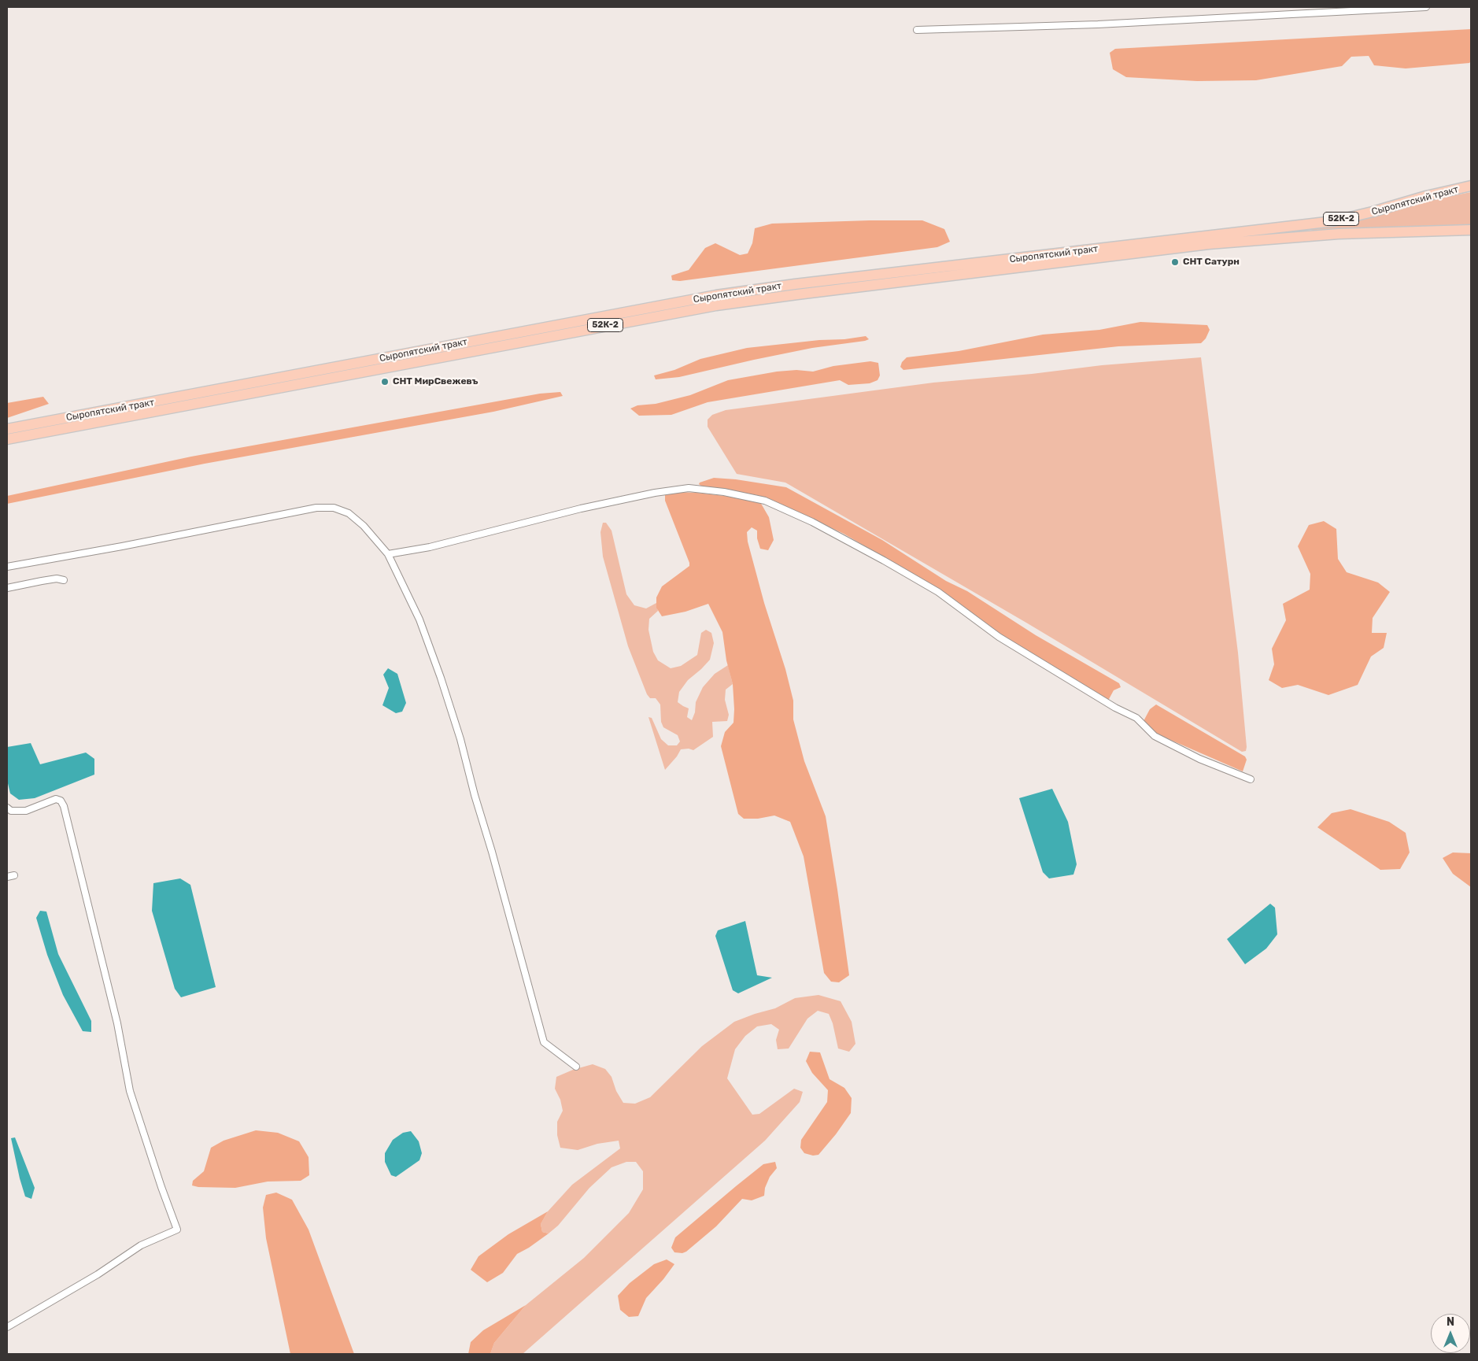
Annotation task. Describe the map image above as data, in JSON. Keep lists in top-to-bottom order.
{
  "streets": {
    "main road": ["Сыропятский тракт", "52К-2"]
  },
  "places": ["СНТ Сатурн", "СНТ МирСвежевъ"],
  "north": "top"
}
